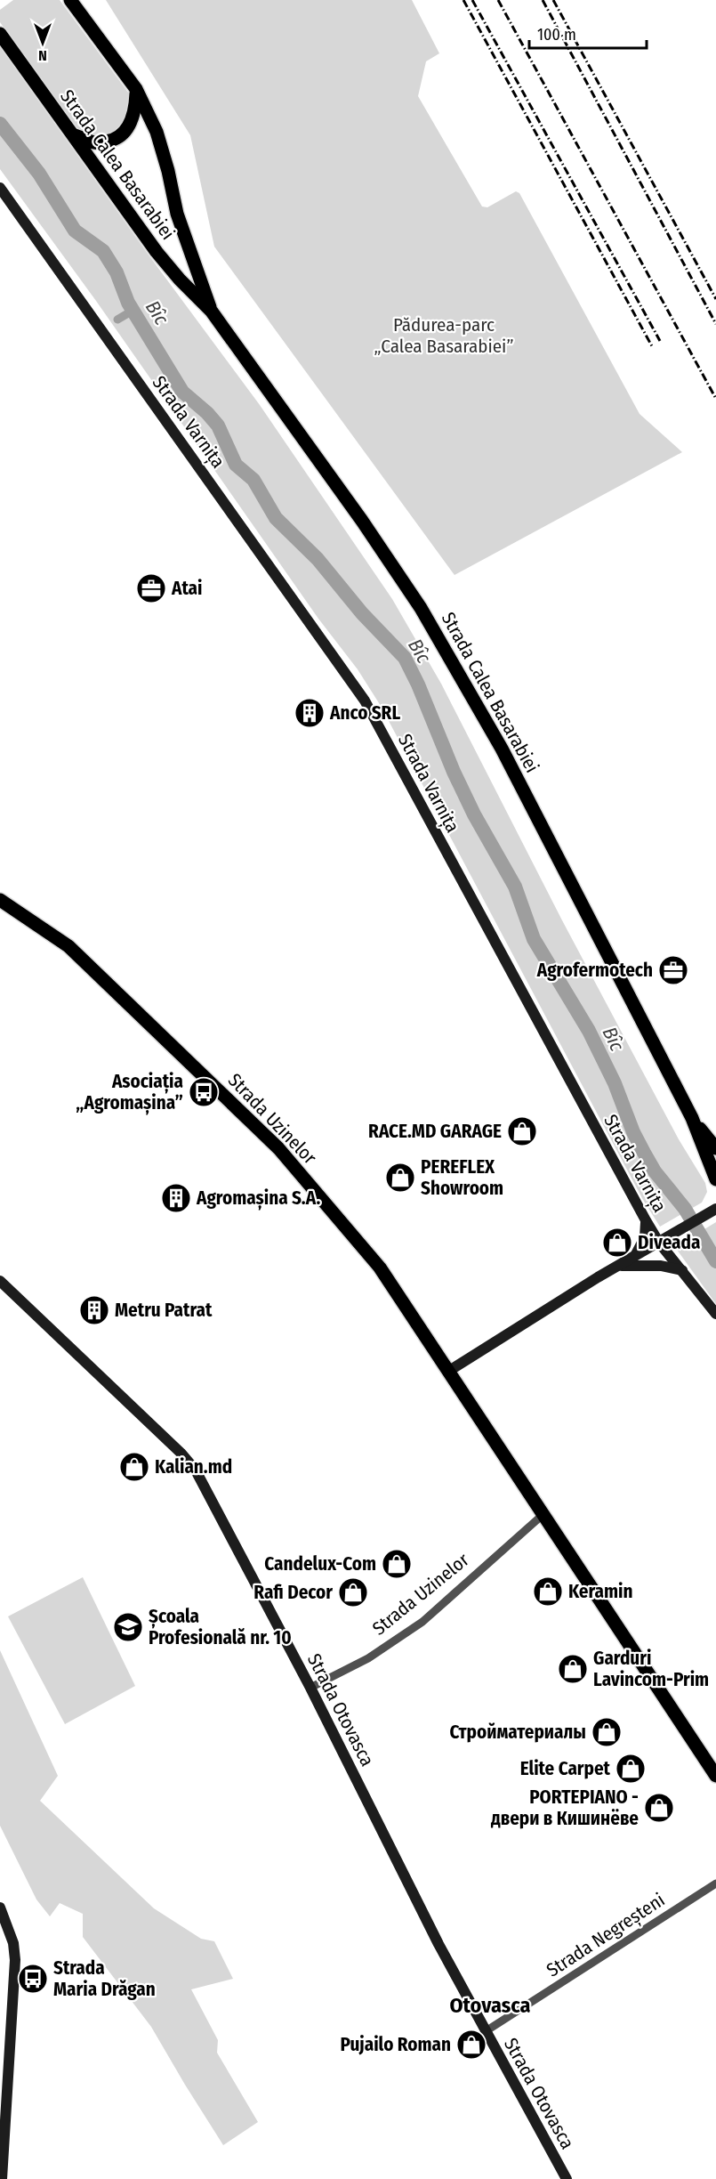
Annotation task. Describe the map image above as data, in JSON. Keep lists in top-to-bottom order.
{
  "streets": {
    "main road": ["Strada Calea Basarabiei", "Strada Uzinelor"],
    "street": ["Strada Varnița", "Strada Otovasca", "Strada Negreșteni"]
  },
  "crossings": [
    ["Strada Uzinelor", "Strada Otovasca"],
    ["Strada Otovasca", "Strada Negreșteni"]
  ],
  "districts": ["Otovasca"],
  "water": ["Bîc"],
  "parks": ["Pădurea-parc „Calea Basarabiei”"],
  "places": {
    "office": ["Atai", "Agrofermotech"],
    "building": ["Anco SRL", "Agromașina S.A.", "Metru Patrat"],
    "bus stop": ["Asociația „Agromașina”", "Strada Maria Drăgan"],
    "shop": [
      "RACE.MD GARAGE",
      "PEREFLEX Showroom",
      "Diveada",
      "Kalian.md",
      "Candelux-Com",
      "Keramin",
      "Rafi Decor",
      "Garduri Lavincom-Prim",
      "Стройматериалы",
      "Elite Carpet",
      "PORTEPIANO - двери в Кишинёве",
      "Pujailo Roman"
    ],
    "school or university": ["Școala Profesională nr. 10"]
  },
  "scale_bar": "100 m",
  "north": "bottom"
}
